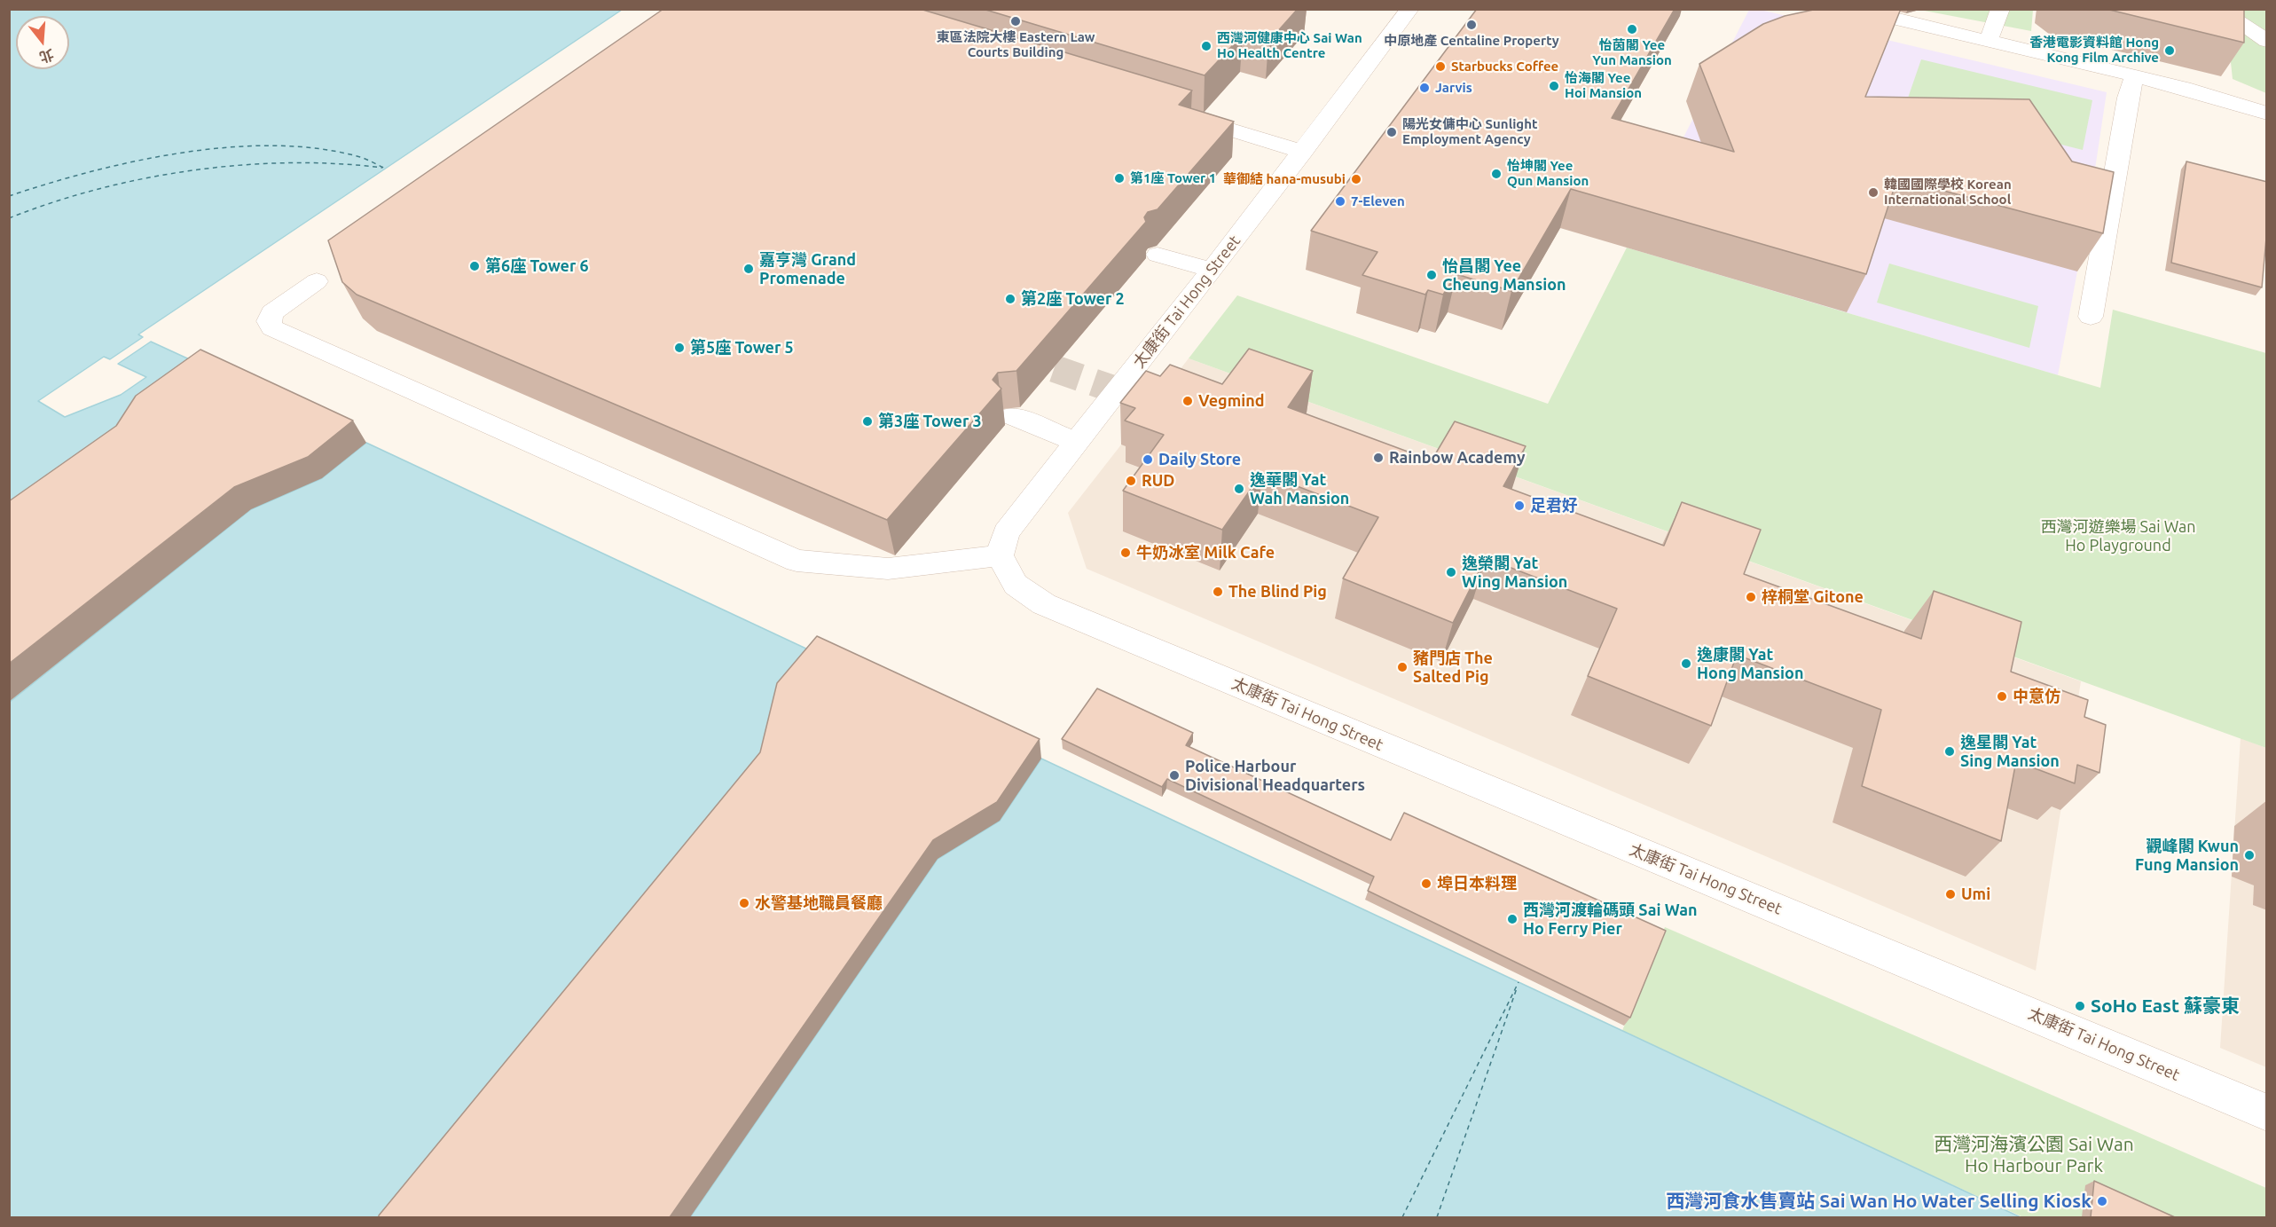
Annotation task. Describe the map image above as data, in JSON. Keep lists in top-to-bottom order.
{
  "streets": {
    "street": ["太康街 Tai Hong Street"]
  },
  "parks": ["西灣河遊樂場 Sai Wan Ho Playground", "西灣河海濱公園 Sai Wan Ho Harbour Park"],
  "places": [
    "東區法院大樓 Eastern Law Courts Building",
    "中原地產 Centaline Property",
    "怡茵閣 Yee Yun Mansion",
    "西灣河健康中心 Sai Wan Ho Health Centre",
    "香港電影資料館 Hong Kong Film Archive",
    "Starbucks Coffee",
    "怡海閣 Yee Hoi Mansion",
    "Jarvis",
    "陽光女傭中心 Sunlight Employment Agency",
    "怡坤閣 Yee Qun Mansion",
    "第1座 Tower 1",
    "華御結 hana-musubi",
    "韓國國際學校 Korean International School",
    "7-Eleven",
    "第6座 Tower 6",
    "嘉亨灣 Grand Promenade",
    "怡昌閣 Yee Cheung Mansion",
    "第2座 Tower 2",
    "第5座 Tower 5",
    "Vegmind",
    "第3座 Tower 3",
    "Rainbow Academy",
    "Daily Store",
    "RUD",
    "逸華閣 Yat Wah Mansion",
    "足君好",
    "牛奶冰室 Milk Cafe",
    "逸榮閣 Yat Wing Mansion",
    "The Blind Pig",
    "梓桐堂 Gitone",
    "逸康閣 Yat Hong Mansion",
    "豬門店 The Salted Pig",
    "中意仿",
    "逸星閣 Yat Sing Mansion",
    "Police Harbour Divisional Headquarters",
    "觀峰閣 Kwun Fung Mansion",
    "埠日本料理",
    "Umi",
    "水警基地職員餐廳",
    "西灣河渡輪碼頭 Sai Wan Ho Ferry Pier",
    "SoHo East 蘇豪東",
    "西灣河食水售賣站 Sai Wan Ho Water Selling Kiosk"
  ],
  "north": "bottom"
}
